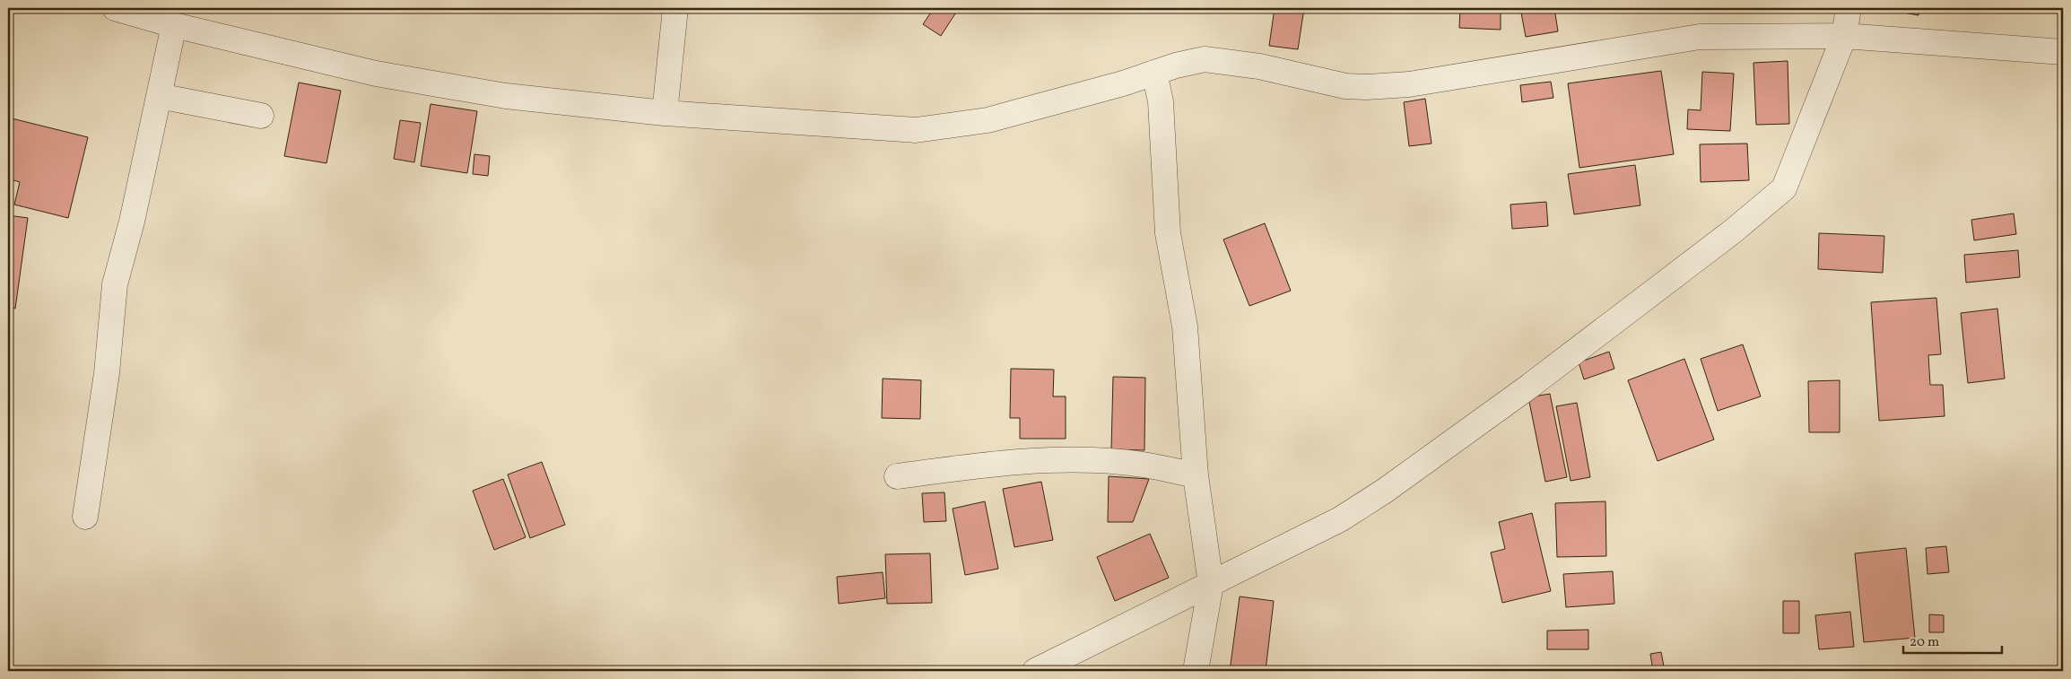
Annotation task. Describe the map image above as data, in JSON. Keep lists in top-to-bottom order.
{
  "scale_bar": "20 m"
}
